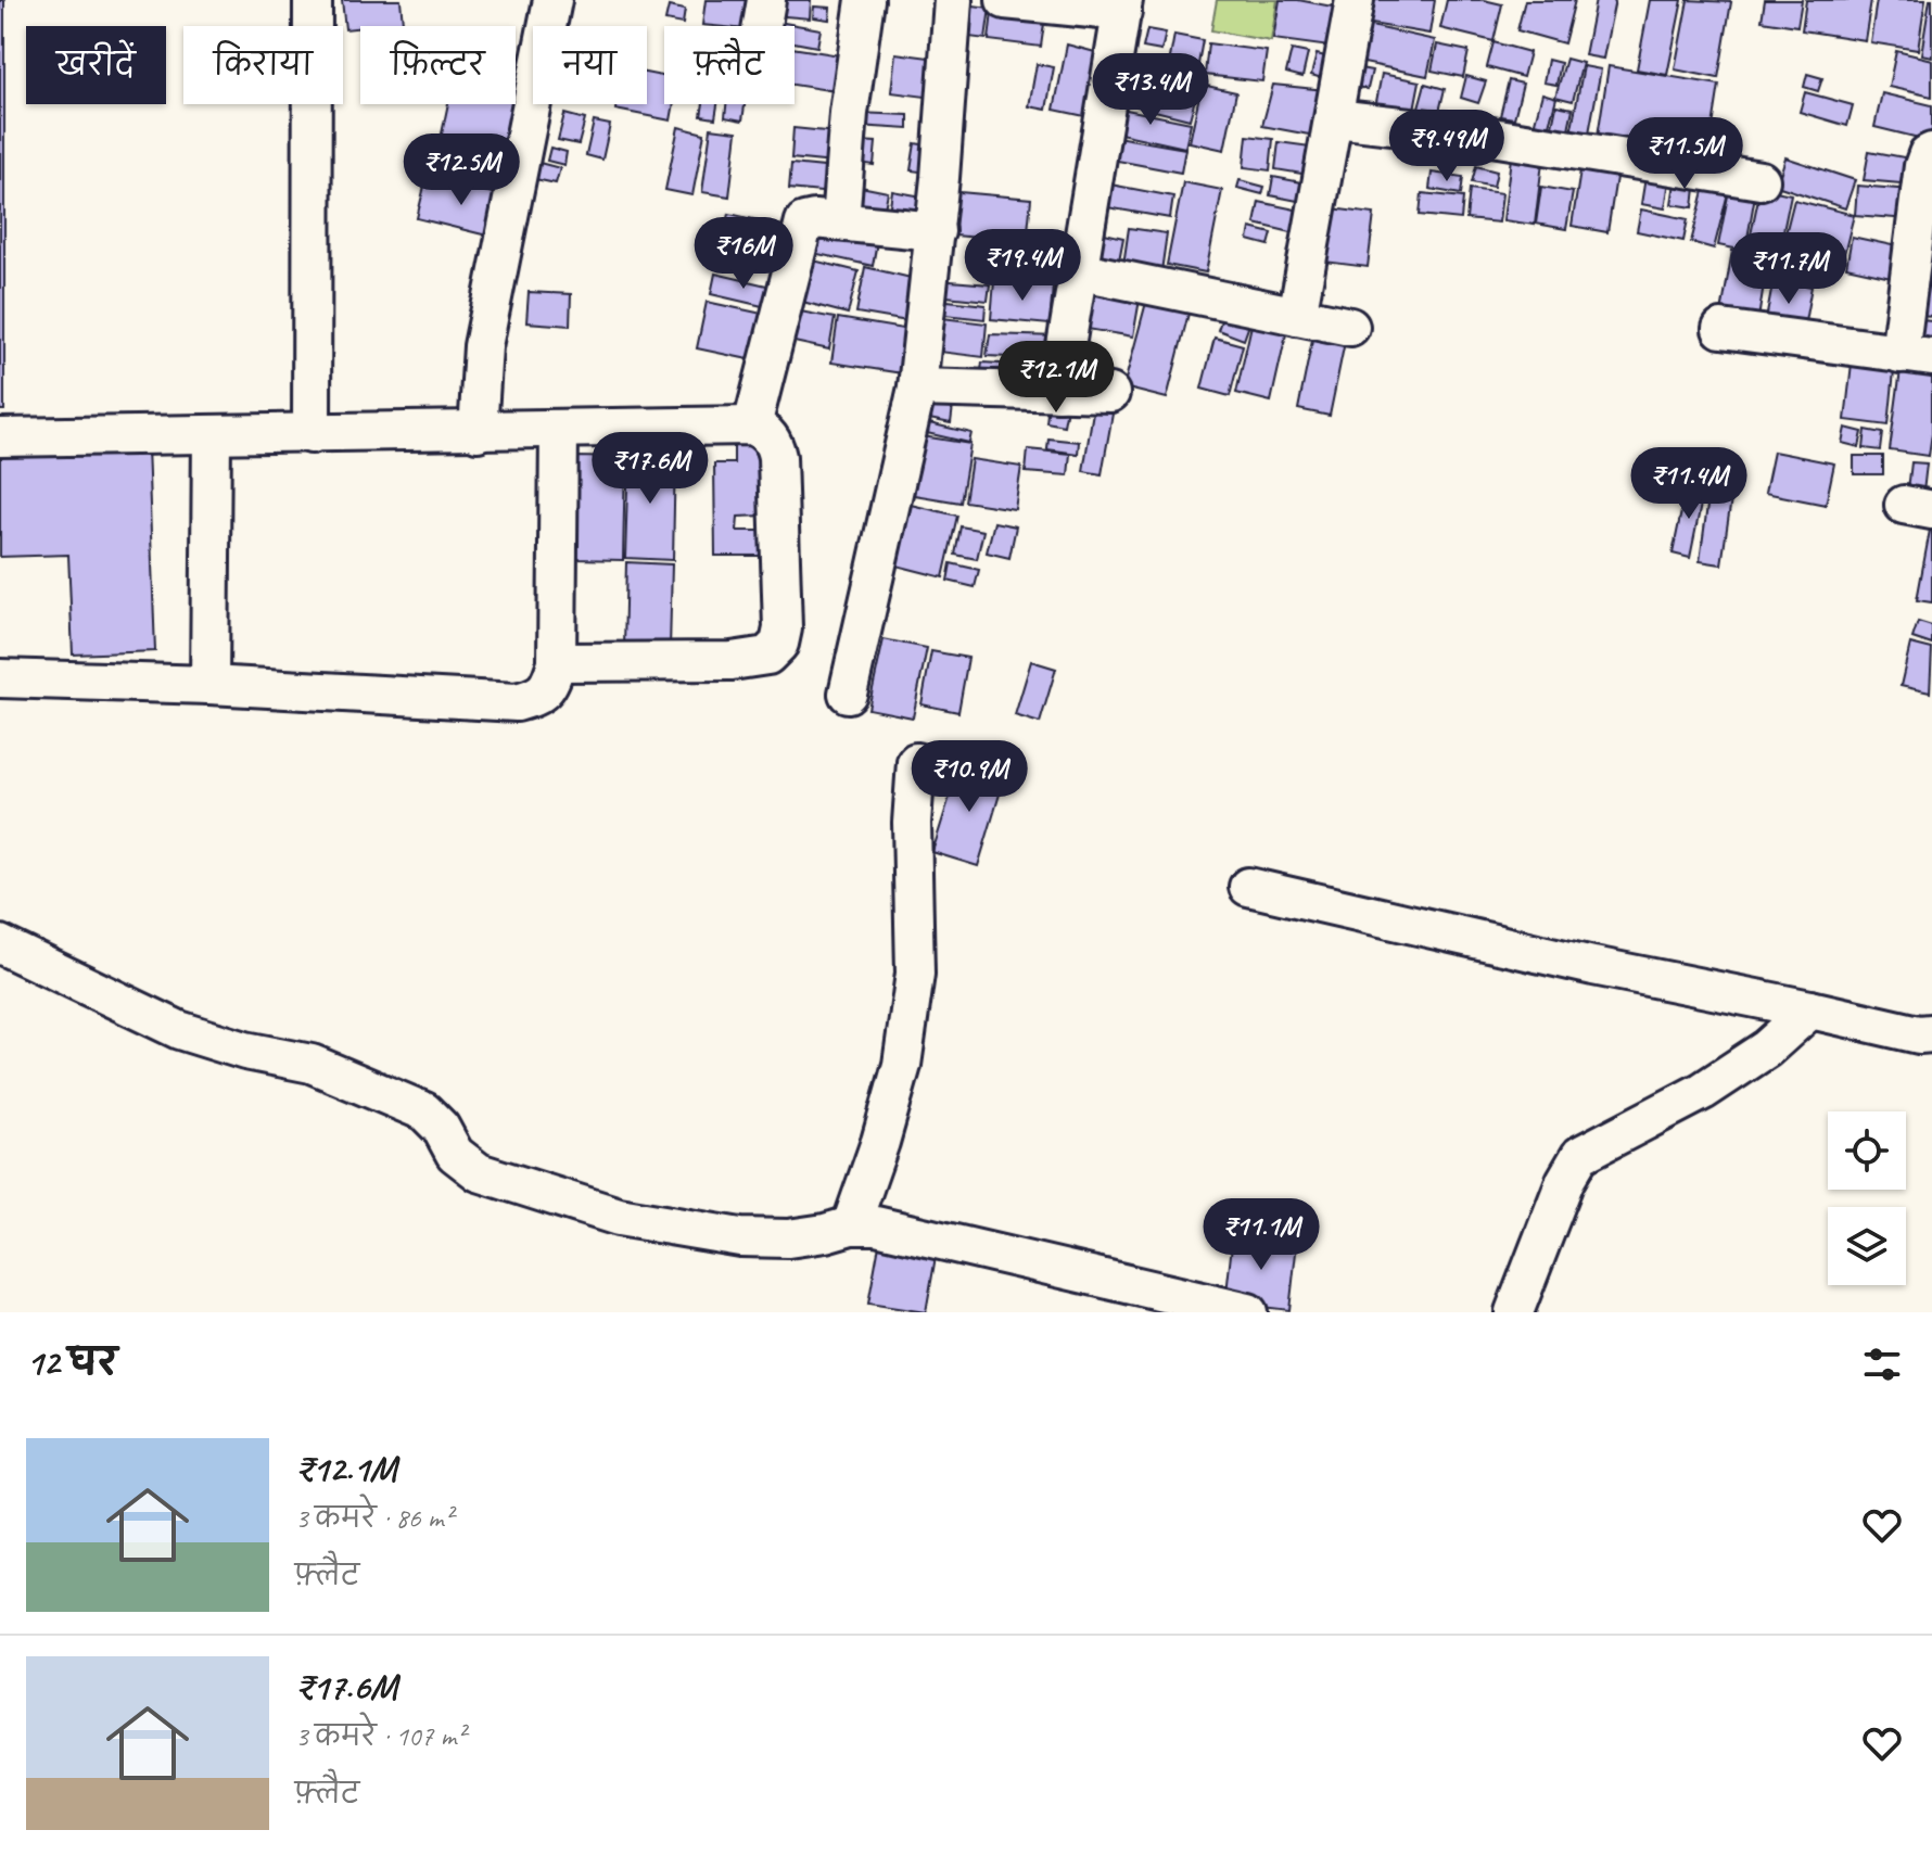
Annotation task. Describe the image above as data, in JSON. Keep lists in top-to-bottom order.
{
  "page": {
    "chip": [
      "खरीदें",
      "किराया",
      "फ़िल्टर",
      "नया",
      "फ़्लैट"
    ],
    "price": [
      "₹13.4M",
      "₹9.49M",
      "₹11.5M",
      "₹12.5M",
      "₹16M",
      "₹19.4M",
      "₹11.7M",
      "₹12.1M",
      "₹17.6M",
      "₹11.4M",
      "₹10.9M",
      "₹11.1M"
    ],
    "heading": "12 घर",
    "list": [
      {
        "name": "₹12.1M",
        "note": "3 कमरे · 86 m² · फ़्लैट"
      },
      {
        "name": "₹17.6M",
        "note": "3 कमरे · 107 m² · फ़्लैट"
      }
    ]
  }
}
